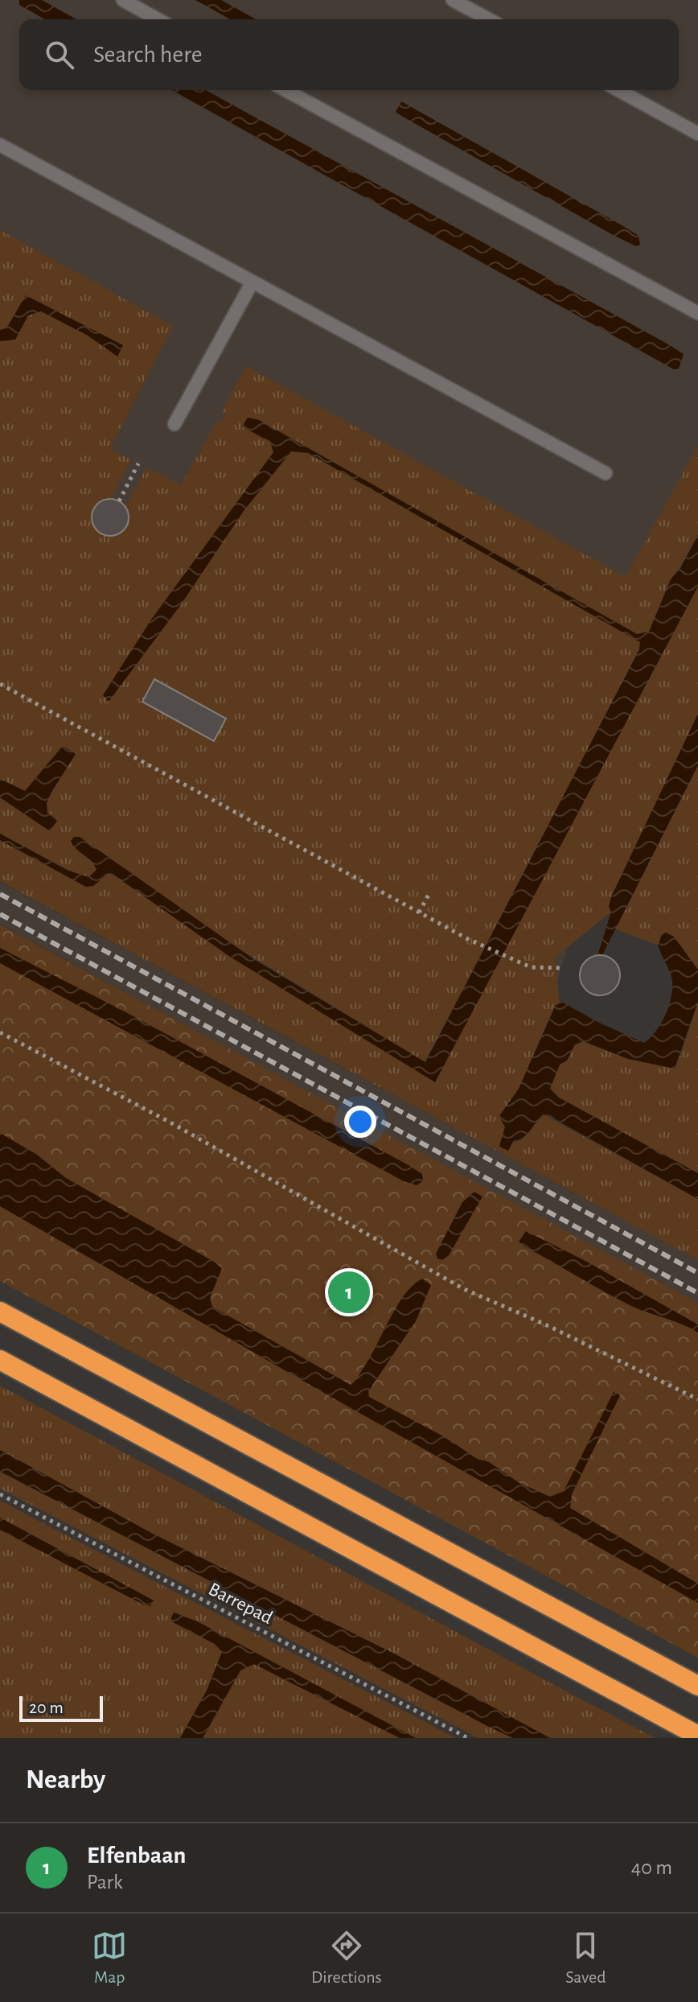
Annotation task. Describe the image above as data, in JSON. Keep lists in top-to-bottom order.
{
  "streets": {
    "path": ["Barrepad"]
  },
  "scale_bar": "20 m",
  "page": {
    "search": "Search here",
    "pins": "1",
    "scale": "20 m",
    "heading": "Nearby",
    "list": [
      {
        "mark": "1",
        "name": "Elfenbaan",
        "note": "Park",
        "value": "40 m"
      }
    ],
    "nav": ["Map", "Directions", "Saved"]
  }
}
